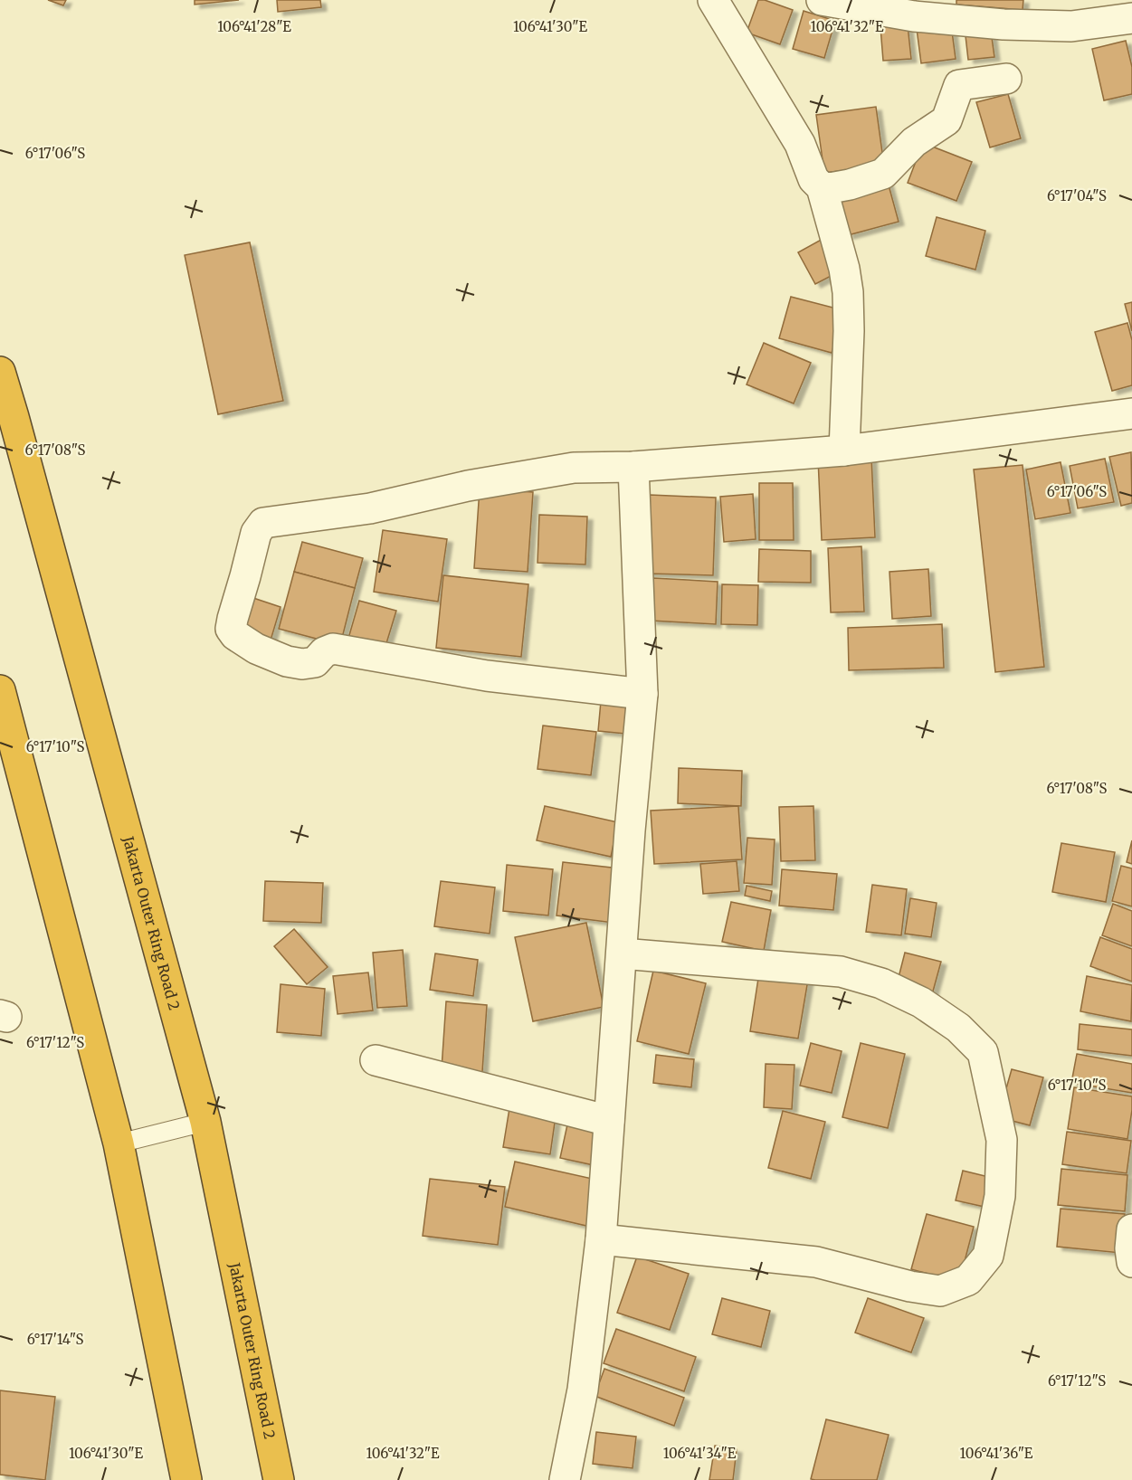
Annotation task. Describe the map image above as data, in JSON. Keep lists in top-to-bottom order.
{
  "streets": {
    "highway": ["Jakarta Outer Ring Road 2"]
  },
  "coordinates": [
    "106°41'28\"E",
    "106°41'30\"E",
    "106°41'32\"E",
    "6°17'06\"S",
    "6°17'04\"S",
    "6°17'08\"S",
    "6°17'10\"S",
    "6°17'12\"S",
    "6°17'14\"S",
    "106°41'34\"E",
    "106°41'36\"E"
  ]
}
